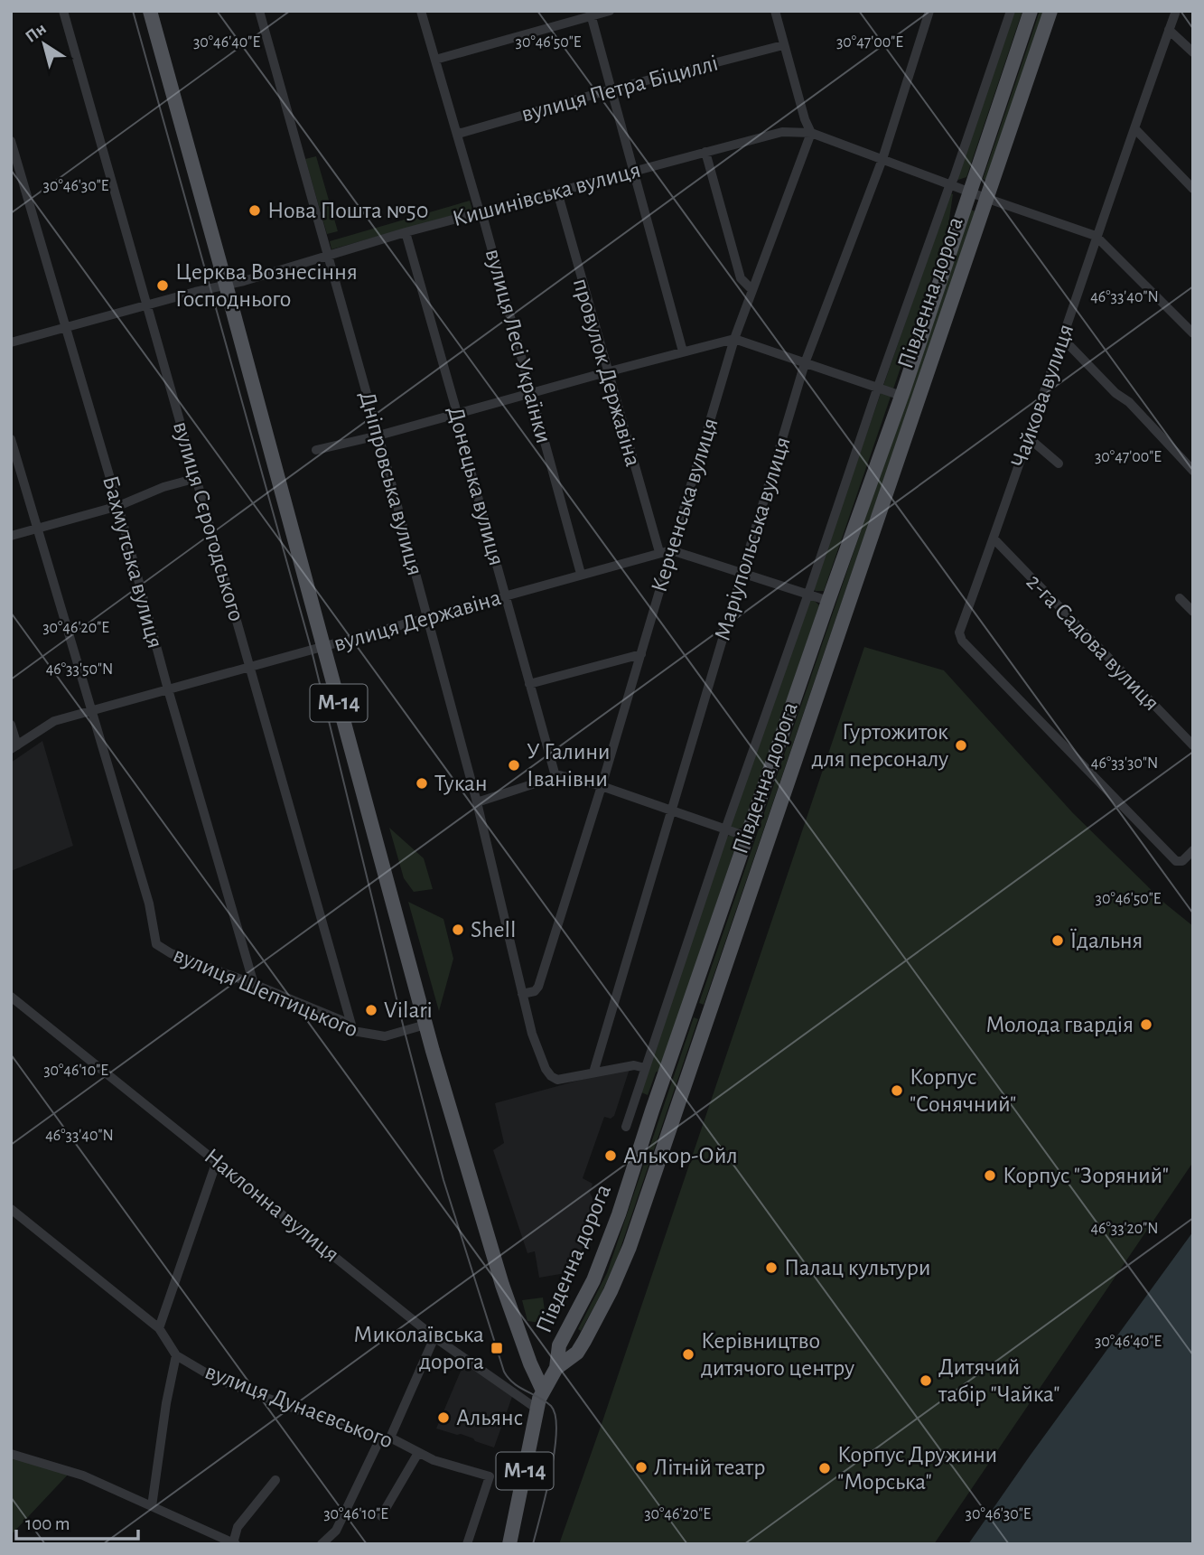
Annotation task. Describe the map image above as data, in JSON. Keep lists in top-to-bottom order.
{
  "streets": {
    "main road": ["Південна дорога", "М-14"],
    "street": [
      "вулиця Петра Біциллі",
      "Кишинівська вулиця",
      "вулиця Лесі Українки",
      "провулок Державіна",
      "Чайкова вулиця",
      "Дніпровська вулиця",
      "Донецька вулиця",
      "Керченська вулиця",
      "вулиця Сєрогодського",
      "Маріупольська вулиця",
      "Бахмутська вулиця",
      "вулиця Державіна",
      "2-га Садова вулиця",
      "вулиця Шептицького",
      "Наклонна вулиця",
      "вулиця Дунаєвського"
    ]
  },
  "crossings": [
    ["вулиця Петра Біциллі", "вулиця Лесі Українки"],
    ["Кишинівська вулиця", "Південна дорога"],
    ["Кишинівська вулиця", "вулиця Лесі Українки"],
    ["Кишинівська вулиця", "провулок Державіна"],
    ["Кишинівська вулиця", "Чайкова вулиця"],
    ["Кишинівська вулиця", "Дніпровська вулиця"],
    ["Кишинівська вулиця", "Донецька вулиця"],
    ["Кишинівська вулиця", "Керченська вулиця"],
    ["Кишинівська вулиця", "вулиця Сєрогодського"],
    ["Кишинівська вулиця", "Маріупольська вулиця"],
    ["Кишинівська вулиця", "Бахмутська вулиця"],
    ["Кишинівська вулиця", "М-14"],
    ["Південна дорога", "М-14"],
    ["вулиця Лесі Українки", "вулиця Державіна"],
    ["провулок Державіна", "вулиця Державіна"],
    ["Чайкова вулиця", "2-га Садова вулиця"],
    ["Дніпровська вулиця", "Керченська вулиця"],
    ["Дніпровська вулиця", "Маріупольська вулиця"],
    ["Дніпровська вулиця", "вулиця Державіна"],
    ["Донецька вулиця", "вулиця Державіна"],
    ["Керченська вулиця", "вулиця Державіна"],
    ["вулиця Сєрогодського", "вулиця Державіна"],
    ["вулиця Сєрогодського", "вулиця Шептицького"],
    ["Бахмутська вулиця", "вулиця Державіна"],
    ["Бахмутська вулиця", "вулиця Шептицького"],
    ["вулиця Державіна", "М-14"],
    ["вулиця Державіна", "вулиця Шептицького"],
    ["М-14", "вулиця Шептицького"],
    ["М-14", "Наклонна вулиця"]
  ],
  "places": {
    "other": [
      "Нова Пошта №50",
      "Церква Вознесіння Господнього",
      "Гуртожиток для персоналу",
      "У Галини Іванівни",
      "Тукан",
      "Shell",
      "Їдальня",
      "Vilari",
      "Молода гвардія",
      "Корпус \"Сонячний\"",
      "Алькор-Ойл",
      "Корпус \"Зоряний\"",
      "Палац культури",
      "Керівництво дитячого центру",
      "Дитячий табір \"Чайка\"",
      "Альянс",
      "Літній театр",
      "Корпус Дружини \"Морська\""
    ],
    "transit": ["Миколаївська дорога"]
  },
  "scale_bar": "100 m",
  "north": "top left",
  "coordinates": [
    "30°46'40\"E",
    "30°46'50\"E",
    "30°47'00\"E",
    "30°46'30\"E",
    "46°33'40\"N",
    "30°46'20\"E",
    "46°33'50\"N",
    "46°33'30\"N",
    "30°46'10\"E",
    "46°33'20\"N"
  ]
}
